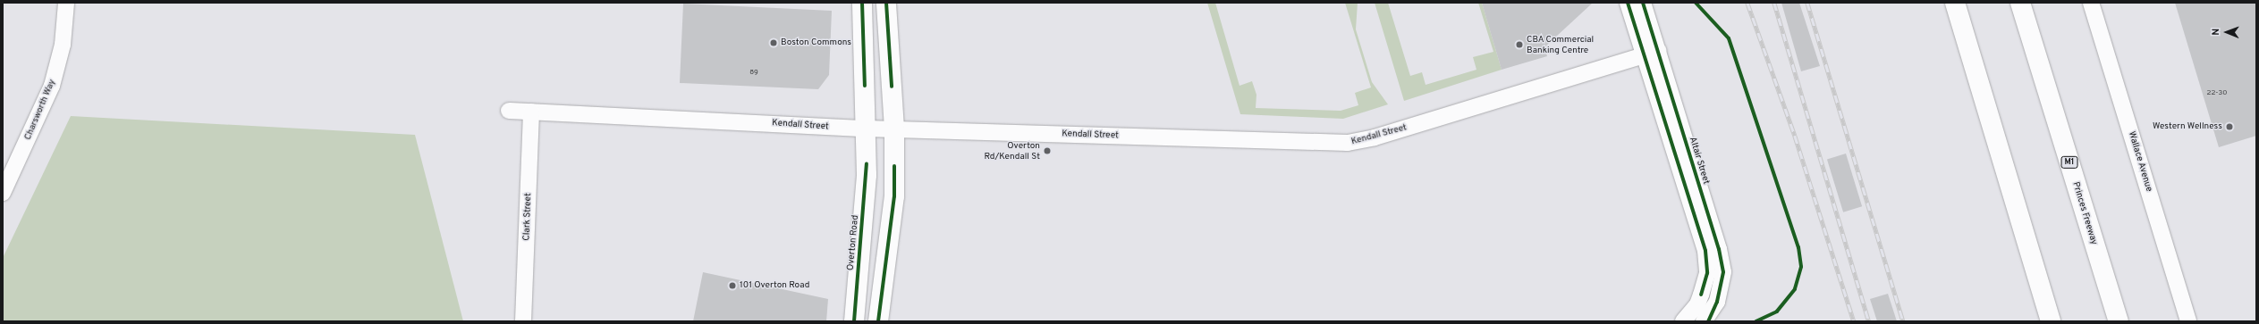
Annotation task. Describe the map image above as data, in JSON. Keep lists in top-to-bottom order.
{
  "streets": {
    "main road": ["M1", "Princes Freeway", "Overton Road"],
    "street": [
      "Charsworth Way",
      "Kendall Street",
      "Altair Street",
      "Wallace Avenue",
      "Clark Street"
    ]
  },
  "crossings": [
    ["Kendall Street", "Altair Street"],
    ["Kendall Street", "Clark Street"],
    ["Kendall Street", "Overton Road"]
  ],
  "places": [
    "Boston Commons",
    "CBA Commercial Banking Centre",
    "Western Wellness",
    "Overton Rd/Kendall St",
    "101 Overton Road"
  ],
  "house_numbers": ["89", "22-30"],
  "north": "left"
}
